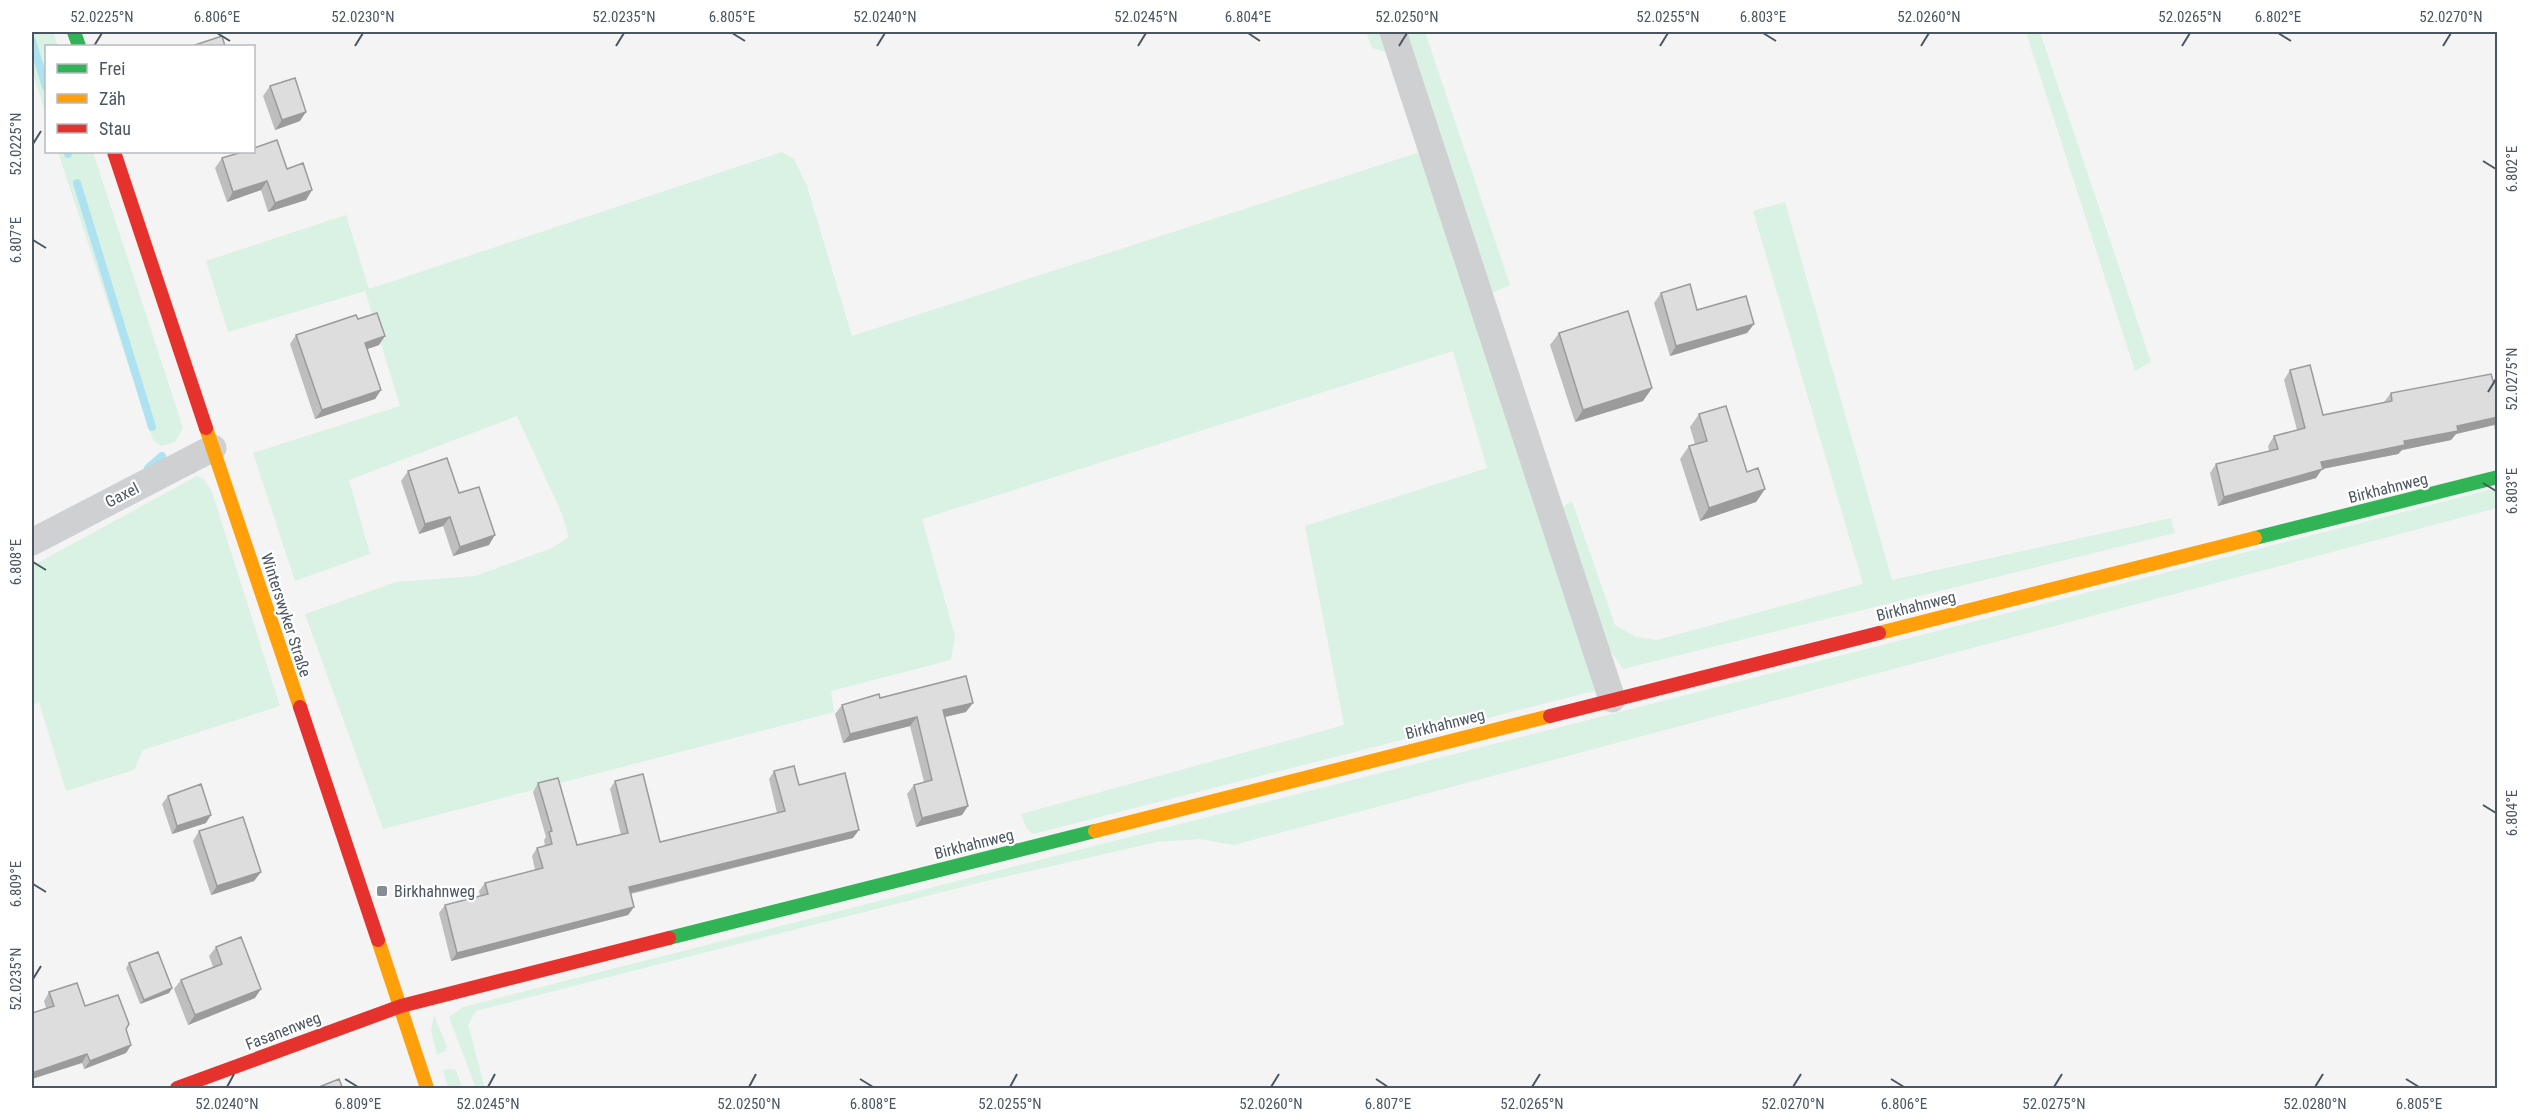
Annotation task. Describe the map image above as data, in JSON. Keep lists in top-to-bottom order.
{
  "streets": {
    "street": [
      "Birkhahnweg",
      "Gaxel",
      "Winterswyker Straße",
      "Fasanenweg"
    ]
  },
  "crossings": [
    ["Birkhahnweg", "Winterswyker Straße"],
    ["Birkhahnweg", "Fasanenweg"],
    ["Gaxel", "Winterswyker Straße"],
    ["Winterswyker Straße", "Fasanenweg"]
  ],
  "places": {
    "transit": ["Birkhahnweg"]
  },
  "legend": ["Frei", "Zäh", "Stau"],
  "coordinates": [
    "52.0225°N",
    "6.806°E",
    "52.0230°N",
    "52.0235°N",
    "6.805°E",
    "52.0240°N",
    "52.0245°N",
    "6.804°E",
    "52.0250°N",
    "52.0255°N",
    "6.803°E",
    "52.0260°N",
    "52.0265°N",
    "6.802°E",
    "52.0270°N",
    "6.807°E",
    "52.0275°N",
    "6.808°E",
    "6.809°E",
    "52.0280°N"
  ]
}
